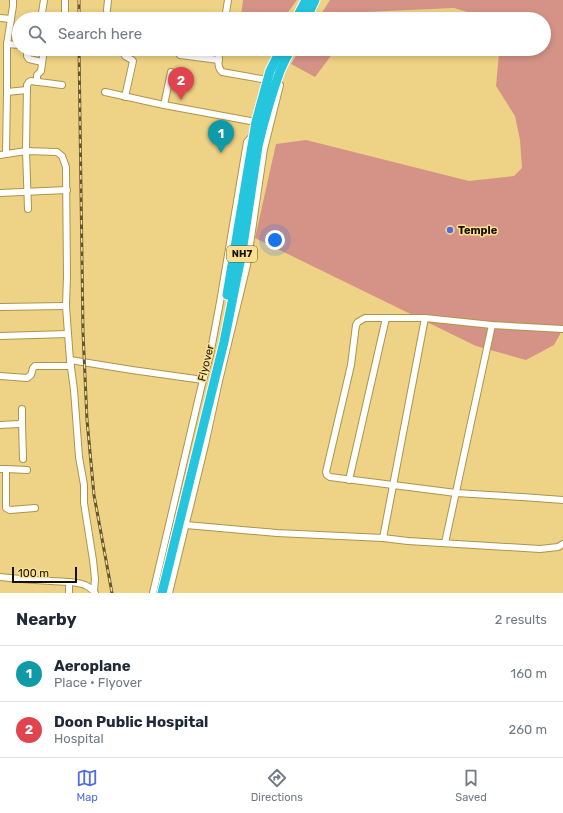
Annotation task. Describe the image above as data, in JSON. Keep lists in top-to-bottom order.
{
  "streets": {
    "highway": ["NH7", "Flyover"]
  },
  "crossings": [
    ["NH7", "Flyover"]
  ],
  "places": ["Temple"],
  "scale_bar": "100 m",
  "page": {
    "search": "Search here",
    "pins": ["2", "1"],
    "scale": "100 m",
    "heading": ["Nearby", "2 results"],
    "list": [
      {
        "mark": "1",
        "name": "Aeroplane",
        "note": "Place · Flyover",
        "value": "160 m"
      },
      {
        "mark": "2",
        "name": "Doon Public Hospital",
        "note": "Hospital",
        "value": "260 m"
      }
    ],
    "nav": ["Map", "Directions", "Saved"]
  }
}
